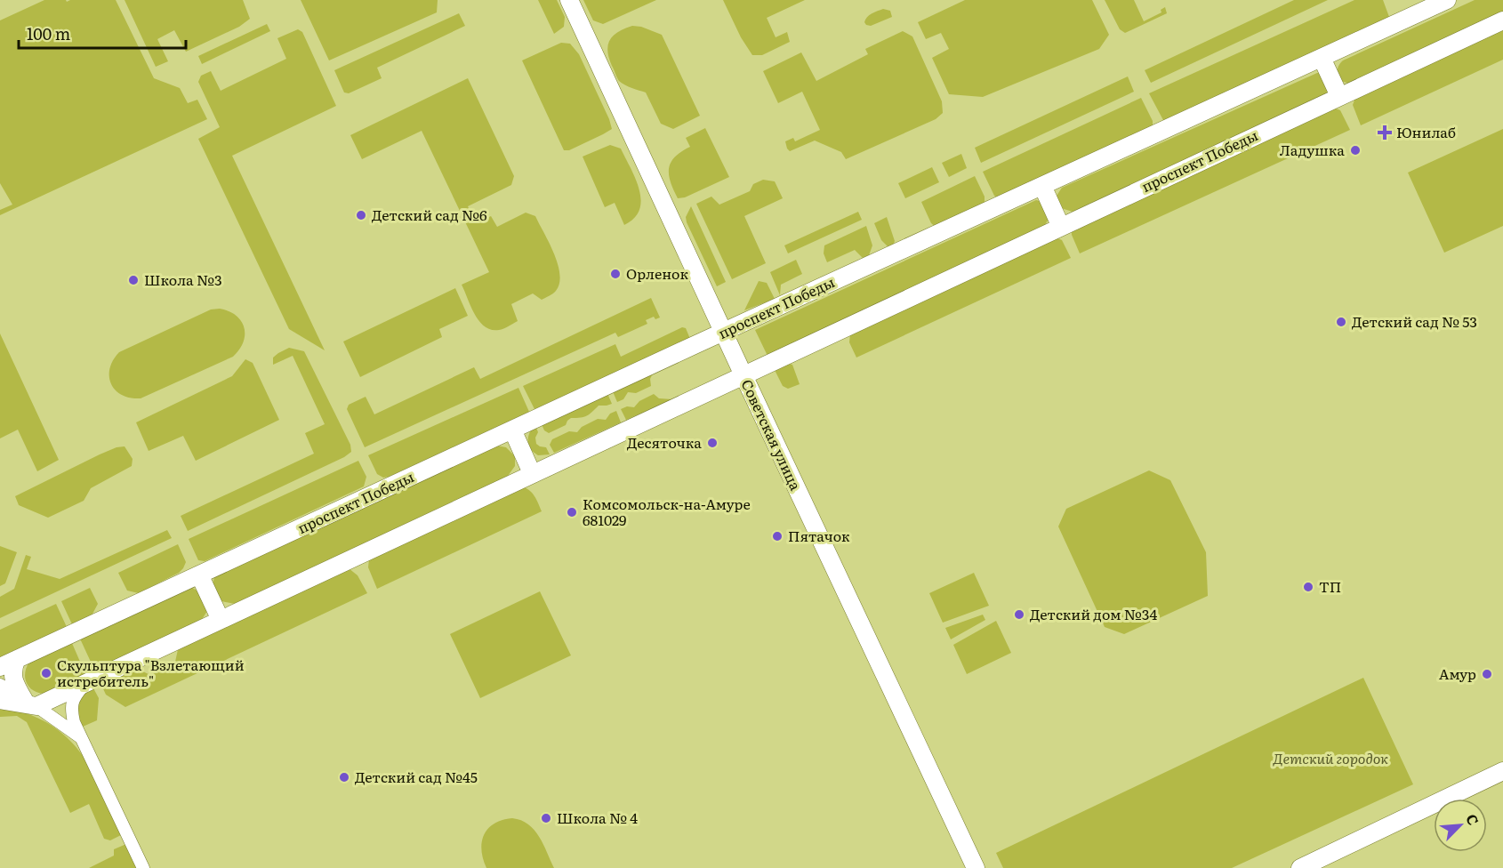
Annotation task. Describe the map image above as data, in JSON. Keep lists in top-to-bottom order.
{
  "streets": {
    "main road": ["проспект Победы", "Советская улица"]
  },
  "crossings": [
    ["проспект Победы", "Советская улица"]
  ],
  "parks": ["Детский городок"],
  "places": {
    "health": ["Юнилаб"],
    "other": [
      "Ладушка",
      "Детский сад №6",
      "Орленок",
      "Школа №3",
      "Детский сад № 53",
      "Десяточка",
      "Комсомольск-на-Амуре 681029",
      "Пятачок",
      "ТП",
      "Детский дом №34",
      "Скульптура \"Взлетающий истребитель\"",
      "Амур",
      "Детский сад №45",
      "Школа № 4"
    ]
  },
  "scale_bar": "100 m",
  "north": "top right"
}
